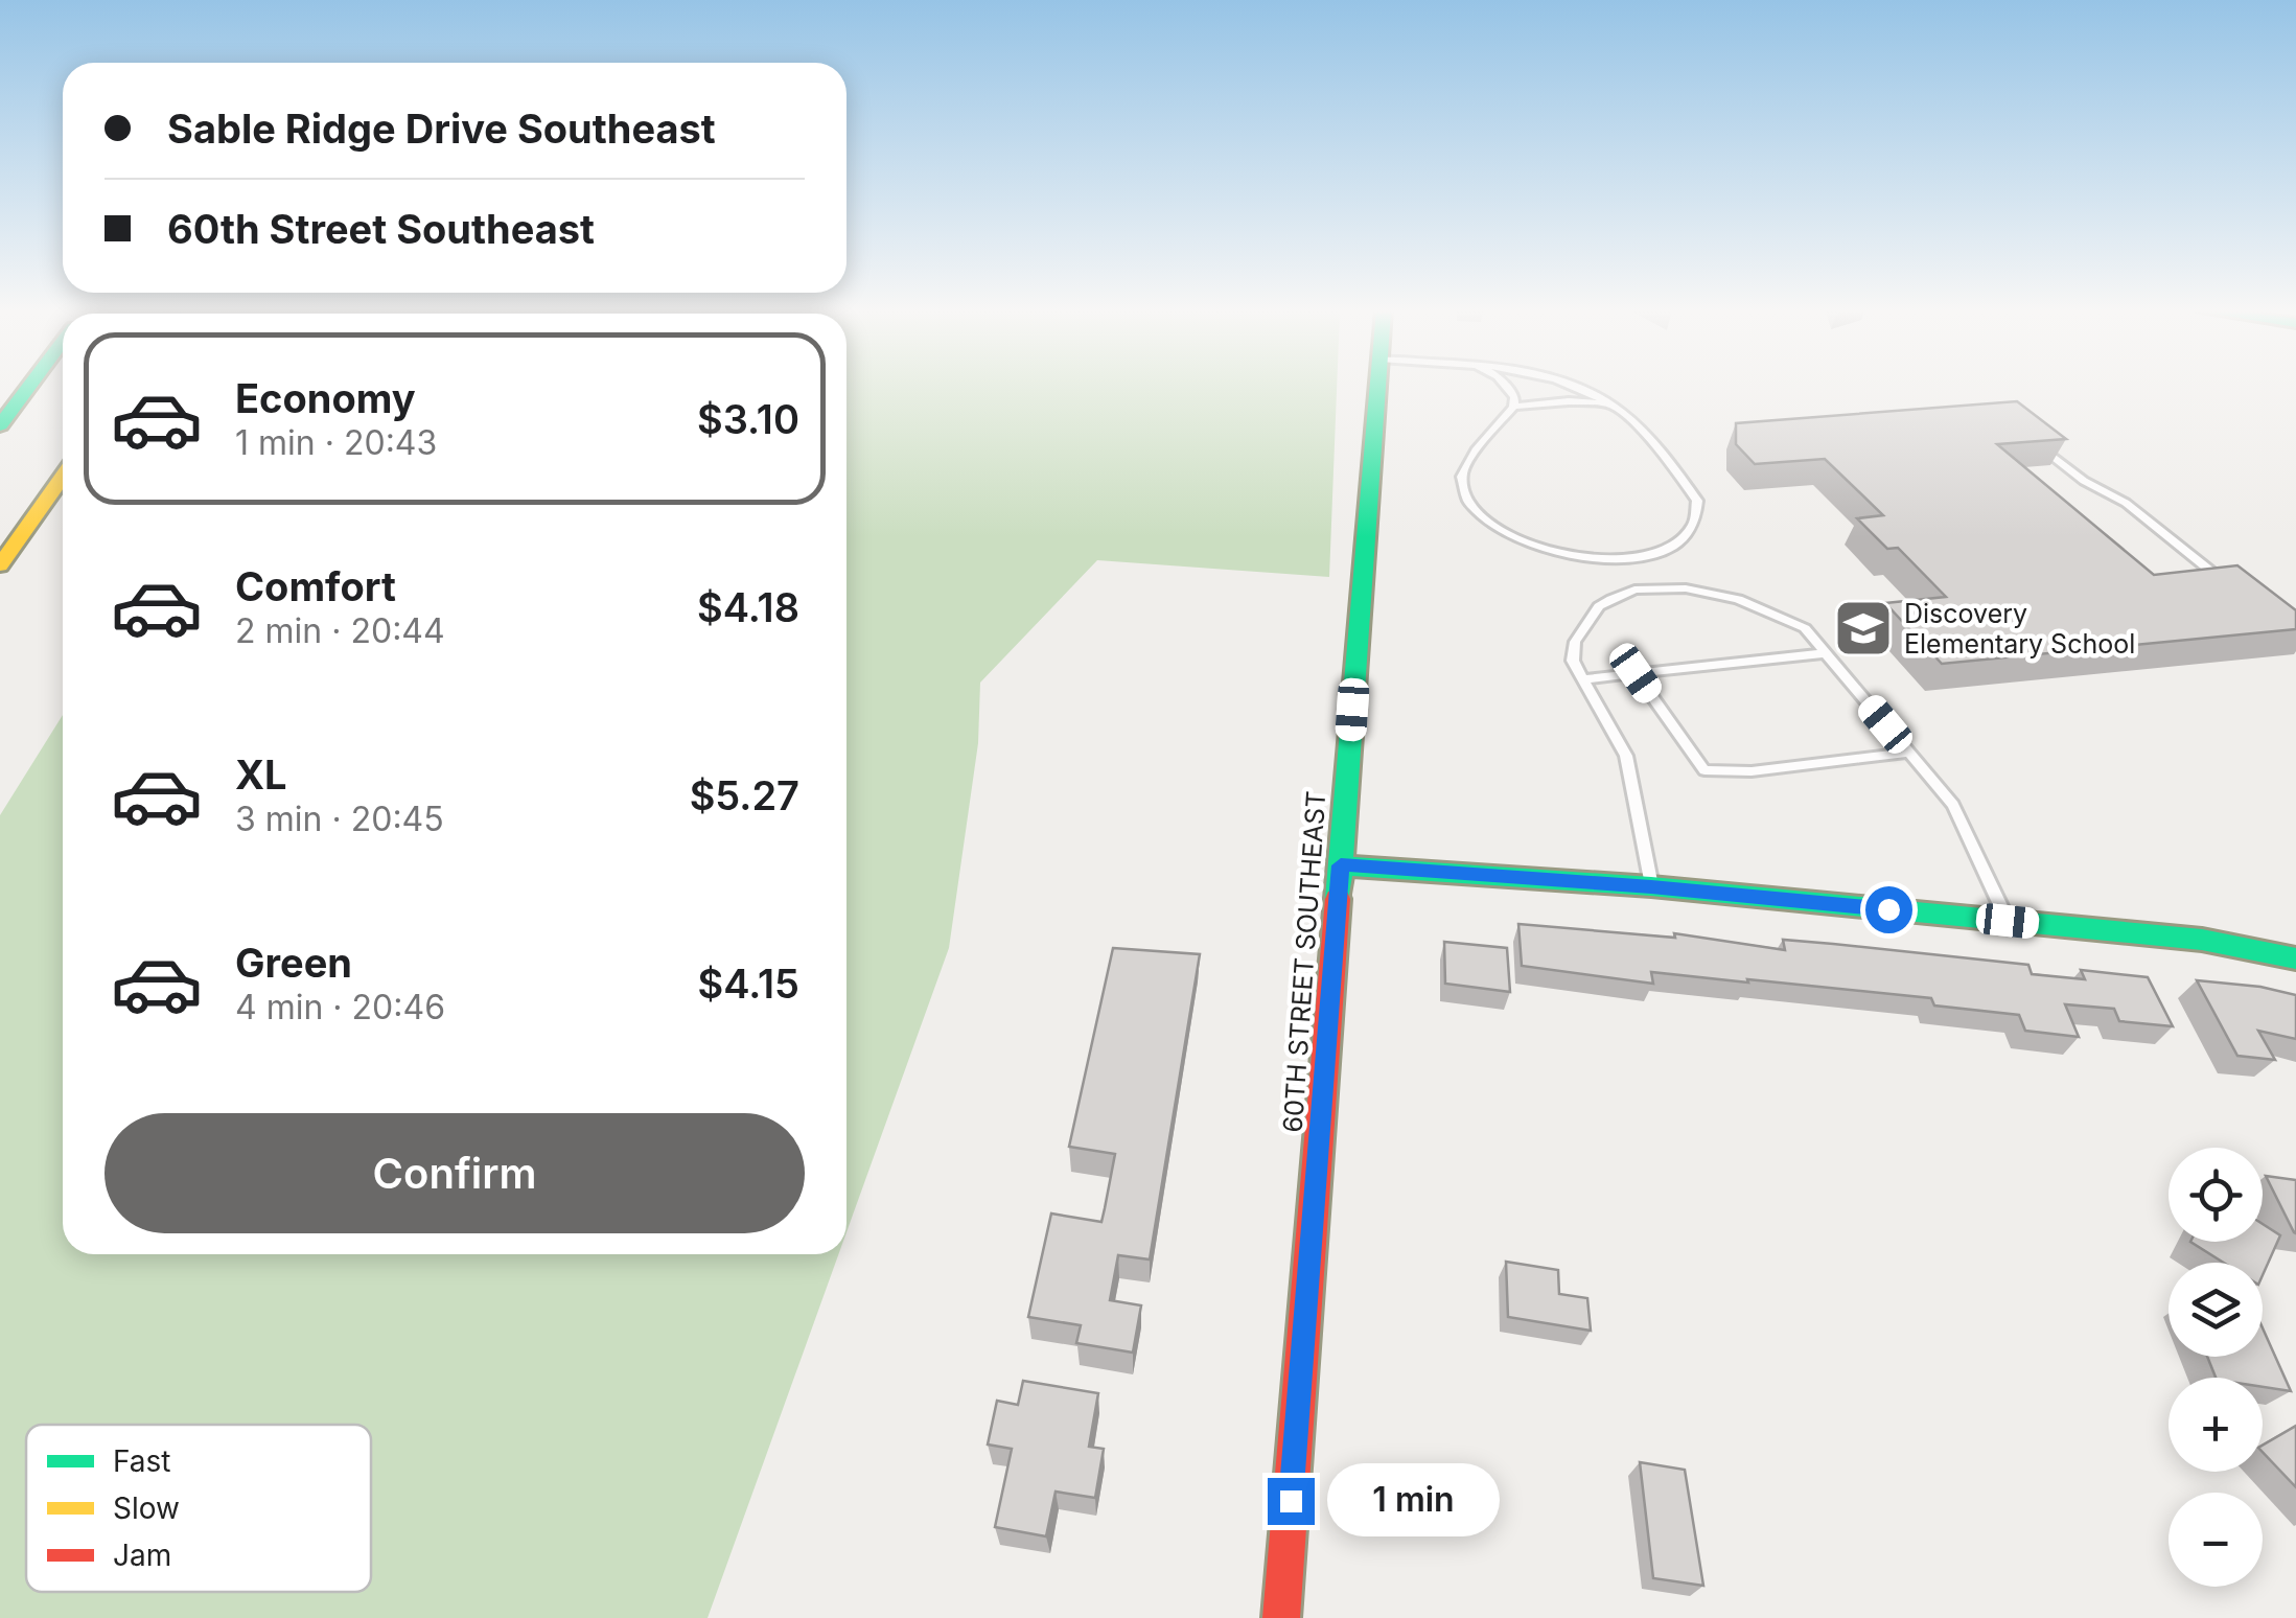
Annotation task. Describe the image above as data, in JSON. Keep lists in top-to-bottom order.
{
  "streets": {
    "main road": ["60TH STREET SOUTHEAST"]
  },
  "places": {
    "school or university": ["Discovery Elementary School"]
  },
  "legend": ["Fast", "Slow", "Jam"],
  "page": {
    "banner": ["Sable Ridge Drive Southeast", "60th Street Southeast"],
    "list": [
      {
        "name": "Economy",
        "note": "1 min · 20:43",
        "value": "$3.10"
      },
      {
        "name": "Comfort",
        "note": "2 min · 20:44",
        "value": "$4.18"
      },
      {
        "name": "XL",
        "note": "3 min · 20:45",
        "value": "$5.27"
      },
      {
        "name": "Green",
        "note": "4 min · 20:46",
        "value": "$4.15"
      }
    ],
    "buttons": "Confirm",
    "map_buttons": ["+", "−"],
    "bubble": "1 min"
  }
}
